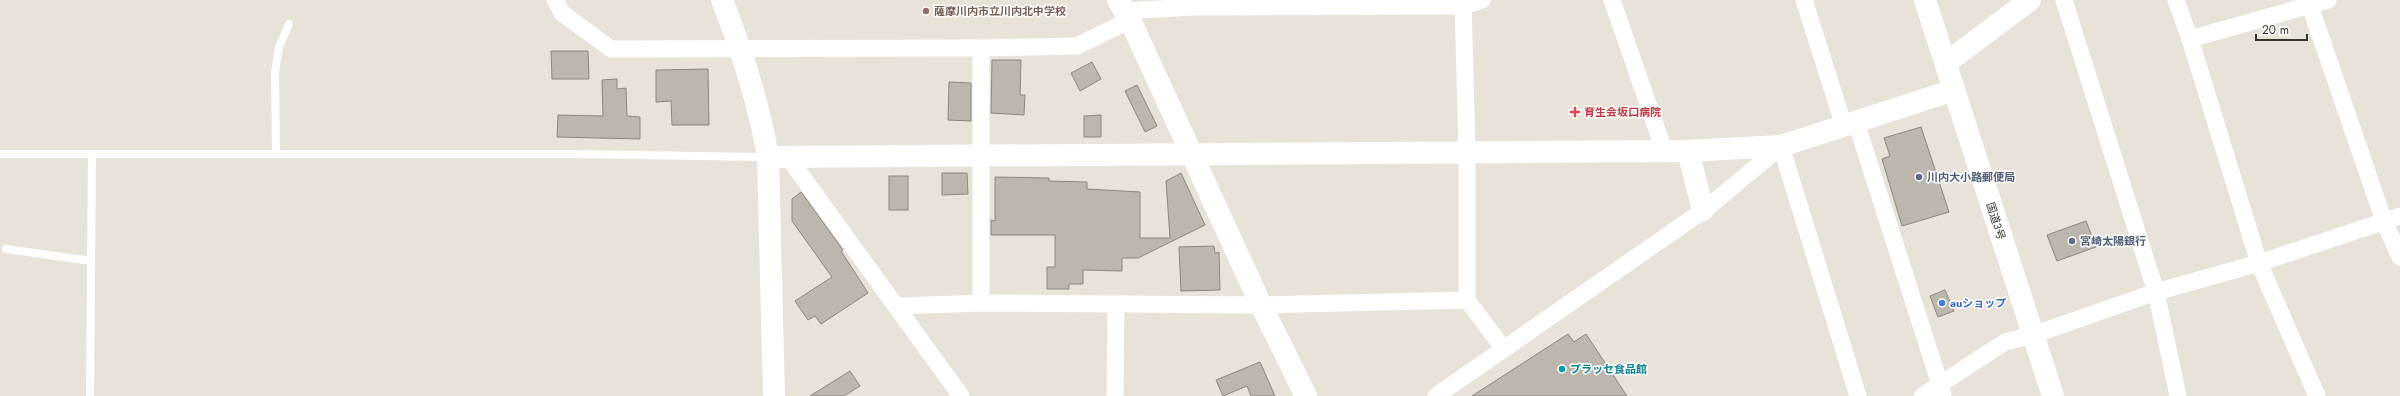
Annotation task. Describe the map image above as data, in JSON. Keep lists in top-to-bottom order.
{
  "streets": {
    "main road": ["国道3号"]
  },
  "places": {
    "other": [
      "薩摩川内市立川内北中学校",
      "川内大小路郵便局",
      "宮崎太陽銀行",
      "auショップ",
      "プラッセ食品館"
    ],
    "health": ["育生会坂口病院"]
  },
  "scale_bar": "20 m"
}
